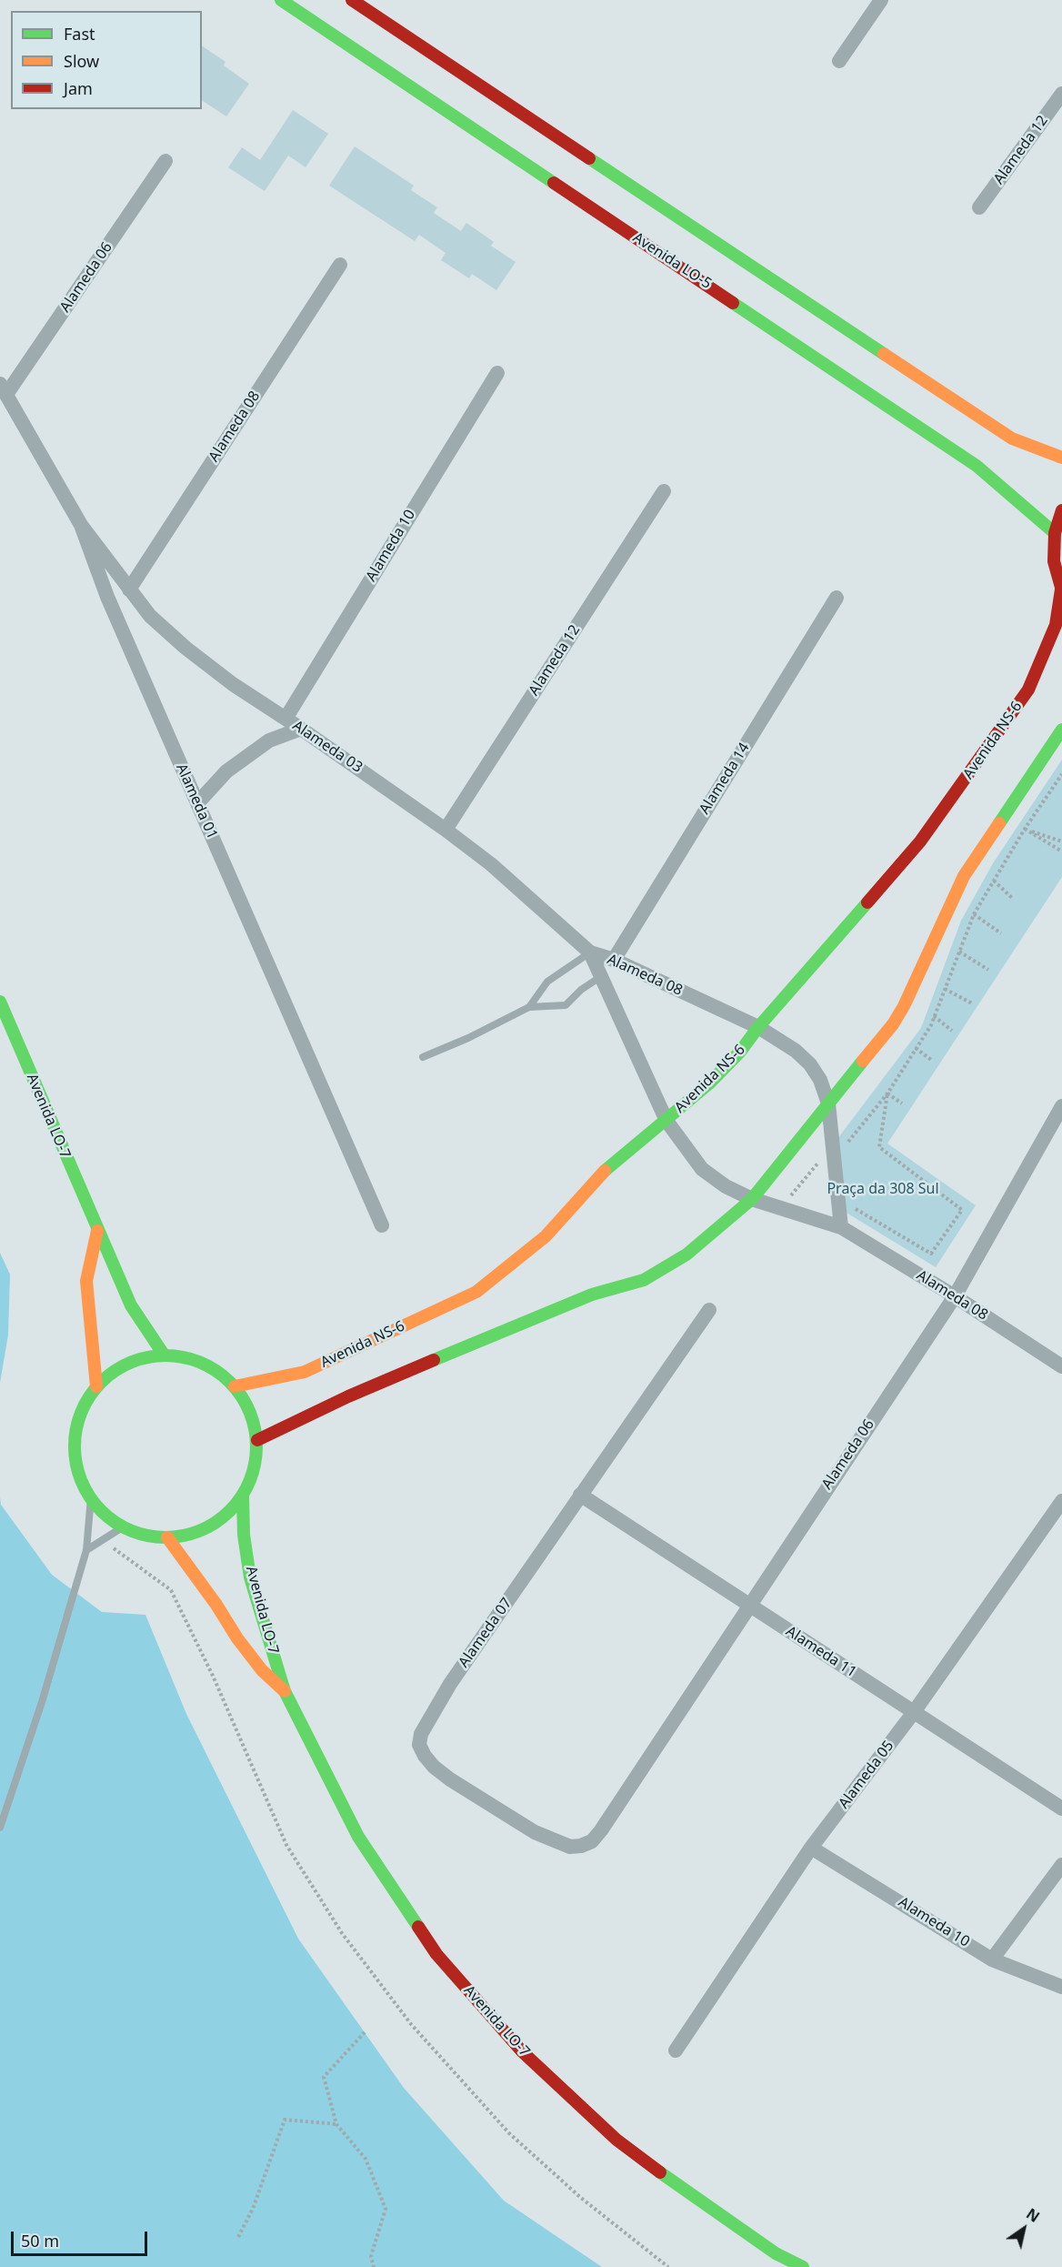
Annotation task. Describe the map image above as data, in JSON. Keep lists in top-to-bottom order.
{
  "streets": {
    "street": [
      "Alameda 12",
      "Avenida LO-5",
      "Alameda 06",
      "Alameda 08",
      "Alameda 10",
      "Avenida NS-6",
      "Alameda 03",
      "Alameda 14",
      "Alameda 01",
      "Avenida LO-7",
      "Alameda 07",
      "Alameda 11",
      "Alameda 05"
    ]
  },
  "crossings": [
    ["Alameda 12", "Alameda 03"],
    ["Alameda 06", "Alameda 08"],
    ["Alameda 06", "Alameda 01"],
    ["Alameda 06", "Alameda 07"],
    ["Alameda 06", "Alameda 11"],
    ["Alameda 08", "Avenida NS-6"],
    ["Alameda 08", "Alameda 03"],
    ["Alameda 08", "Alameda 14"],
    ["Alameda 10", "Alameda 03"],
    ["Alameda 10", "Alameda 05"],
    ["Avenida NS-6", "Avenida LO-7"],
    ["Alameda 03", "Alameda 01"],
    ["Alameda 07", "Alameda 11"],
    ["Alameda 11", "Alameda 05"]
  ],
  "parks": ["Praça da 308 Sul"],
  "legend": ["Fast", "Slow", "Jam"],
  "scale_bar": "50 m",
  "north": "top right"
}
